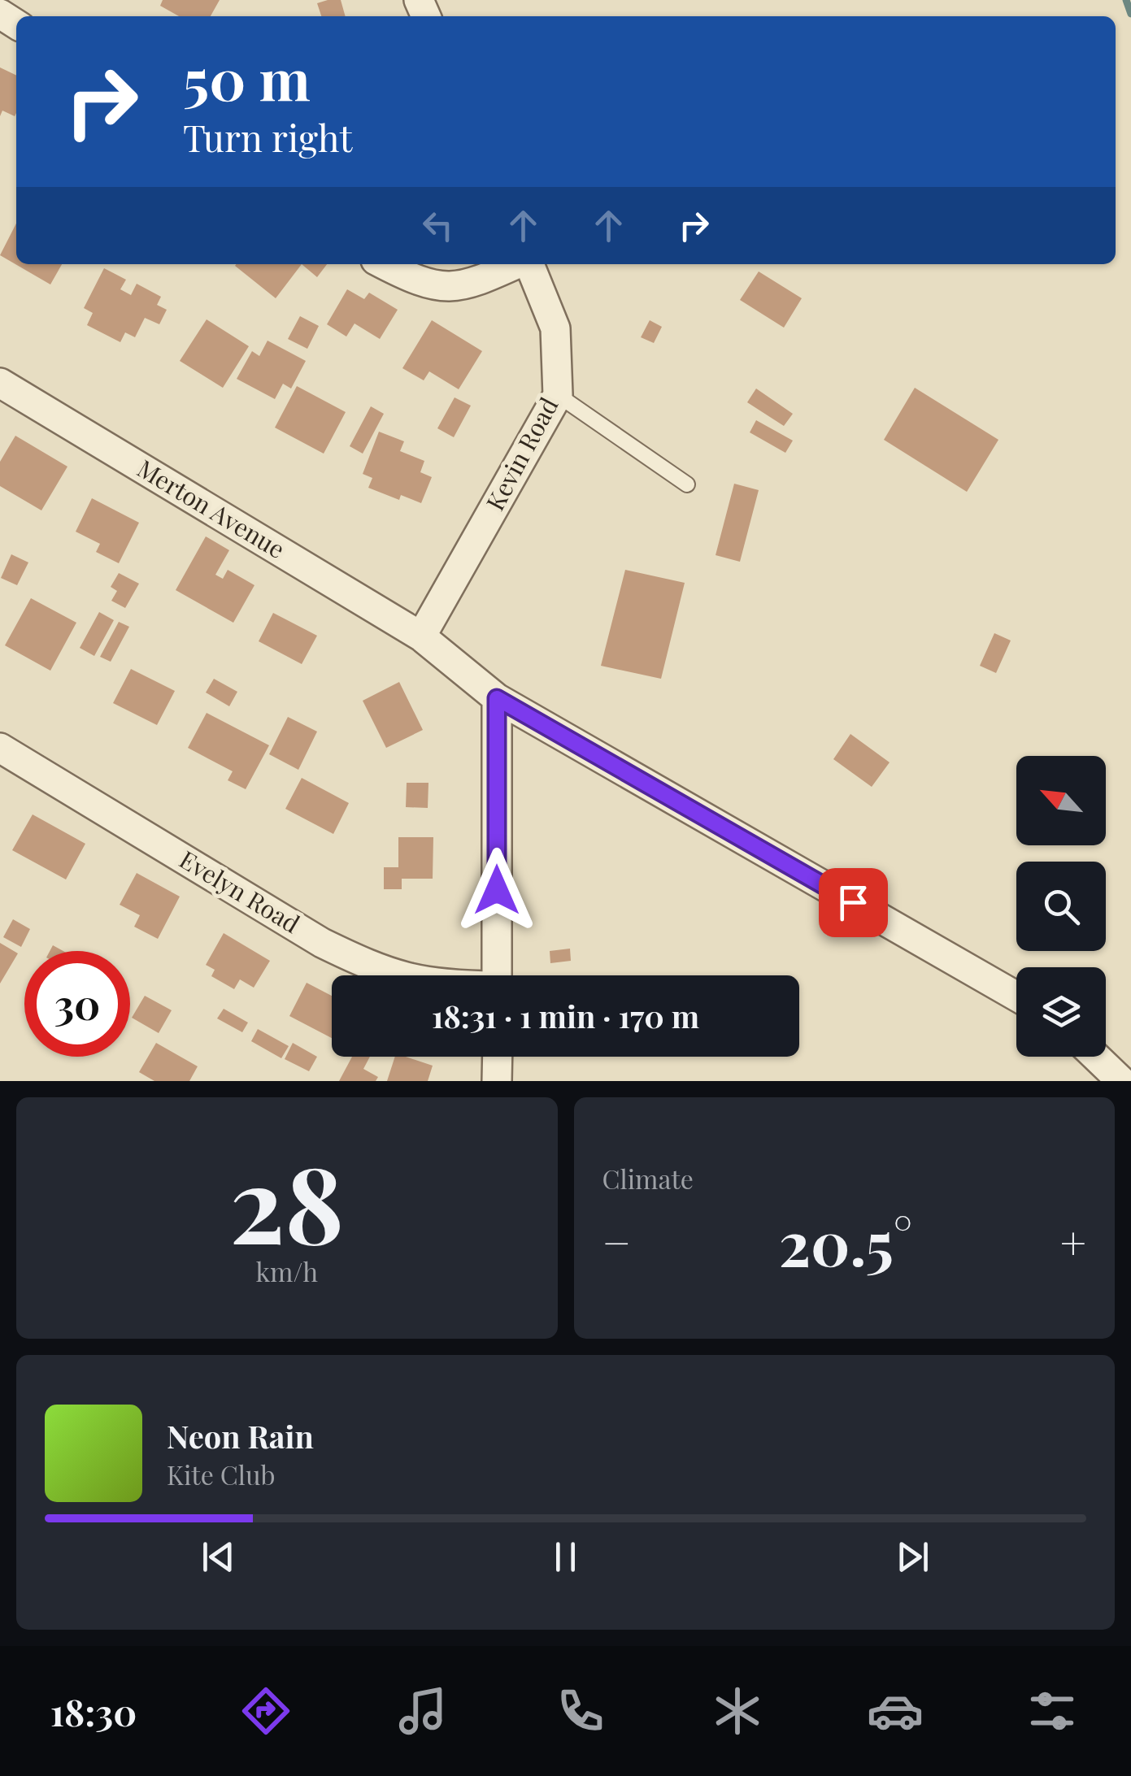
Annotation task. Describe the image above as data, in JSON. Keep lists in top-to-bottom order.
{
  "streets": {
    "street": ["Kevin Road", "Merton Avenue", "Evelyn Road"]
  },
  "crossings": [
    ["Kevin Road", "Merton Avenue"]
  ],
  "north": "top left",
  "page": {
    "turn": ["50 m", "Turn right"],
    "limit": "30",
    "trip": "18:31 · 1 min · 170 m",
    "tile": [
      ["28", "km/h"],
      "Climate"
    ],
    "heat": ["−", "20.5°", "+"],
    "song": ["Neon Rain", "Kite Club"],
    "tabs": "18:30"
  }
}
